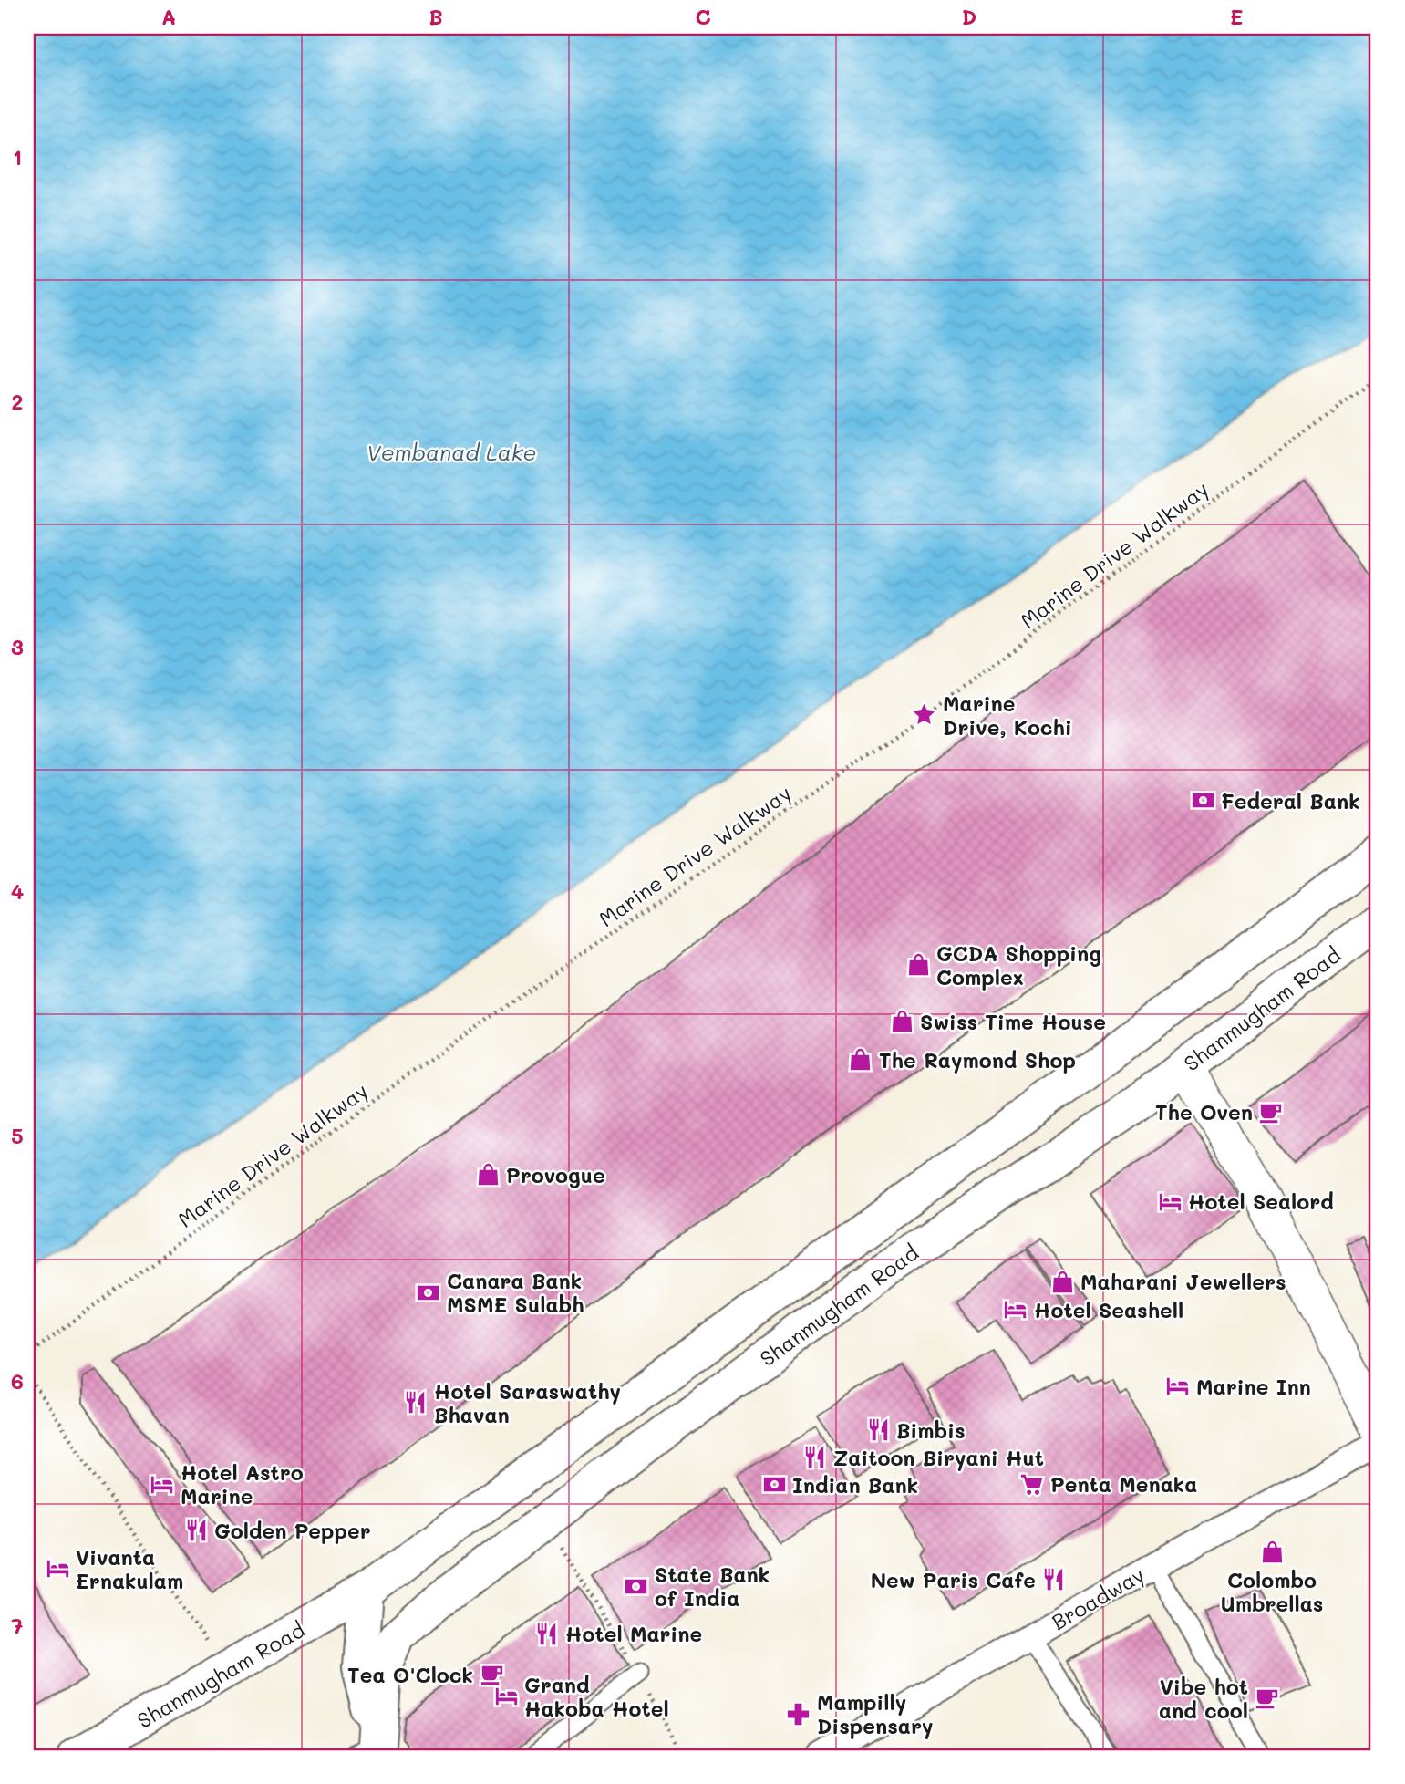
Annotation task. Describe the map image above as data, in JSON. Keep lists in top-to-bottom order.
{
  "streets": {
    "main road": ["Shanmugham Road"],
    "street": ["Broadway"],
    "path": ["Marine Drive Walkway"]
  },
  "water": ["Vembanad Lake"],
  "places": {
    "place": ["Marine Drive, Kochi"],
    "bank": [
      "Federal Bank",
      "Canara Bank MSME Sulabh",
      "Indian Bank",
      "State Bank of India"
    ],
    "shop": [
      "GCDA Shopping Complex",
      "Swiss Time House",
      "The Raymond Shop",
      "Provogue",
      "Maharani Jewellers",
      "Colombo Umbrellas"
    ],
    "cafe": ["The Oven", "Tea O'Clock", "Vibe hot and cool"],
    "hotel": [
      "Hotel Sealord",
      "Hotel Seashell",
      "Marine Inn",
      "Hotel Astro Marine",
      "Vivanta Ernakulam",
      "Grand Hakoba Hotel"
    ],
    "restaurant": [
      "Hotel Saraswathy Bhavan",
      "Bimbis",
      "Zaitoon Biryani Hut",
      "Golden Pepper",
      "New Paris Cafe",
      "Hotel Marine"
    ],
    "supermarket": ["Penta Menaka"],
    "pharmacy": ["Mampilly Dispensary"]
  },
  "grid": {
    "columns": [
      "A",
      "B",
      "C",
      "D",
      "E"
    ],
    "rows": [
      "1",
      "2",
      "3",
      "4",
      "5",
      "6",
      "7"
    ]
  }
}
